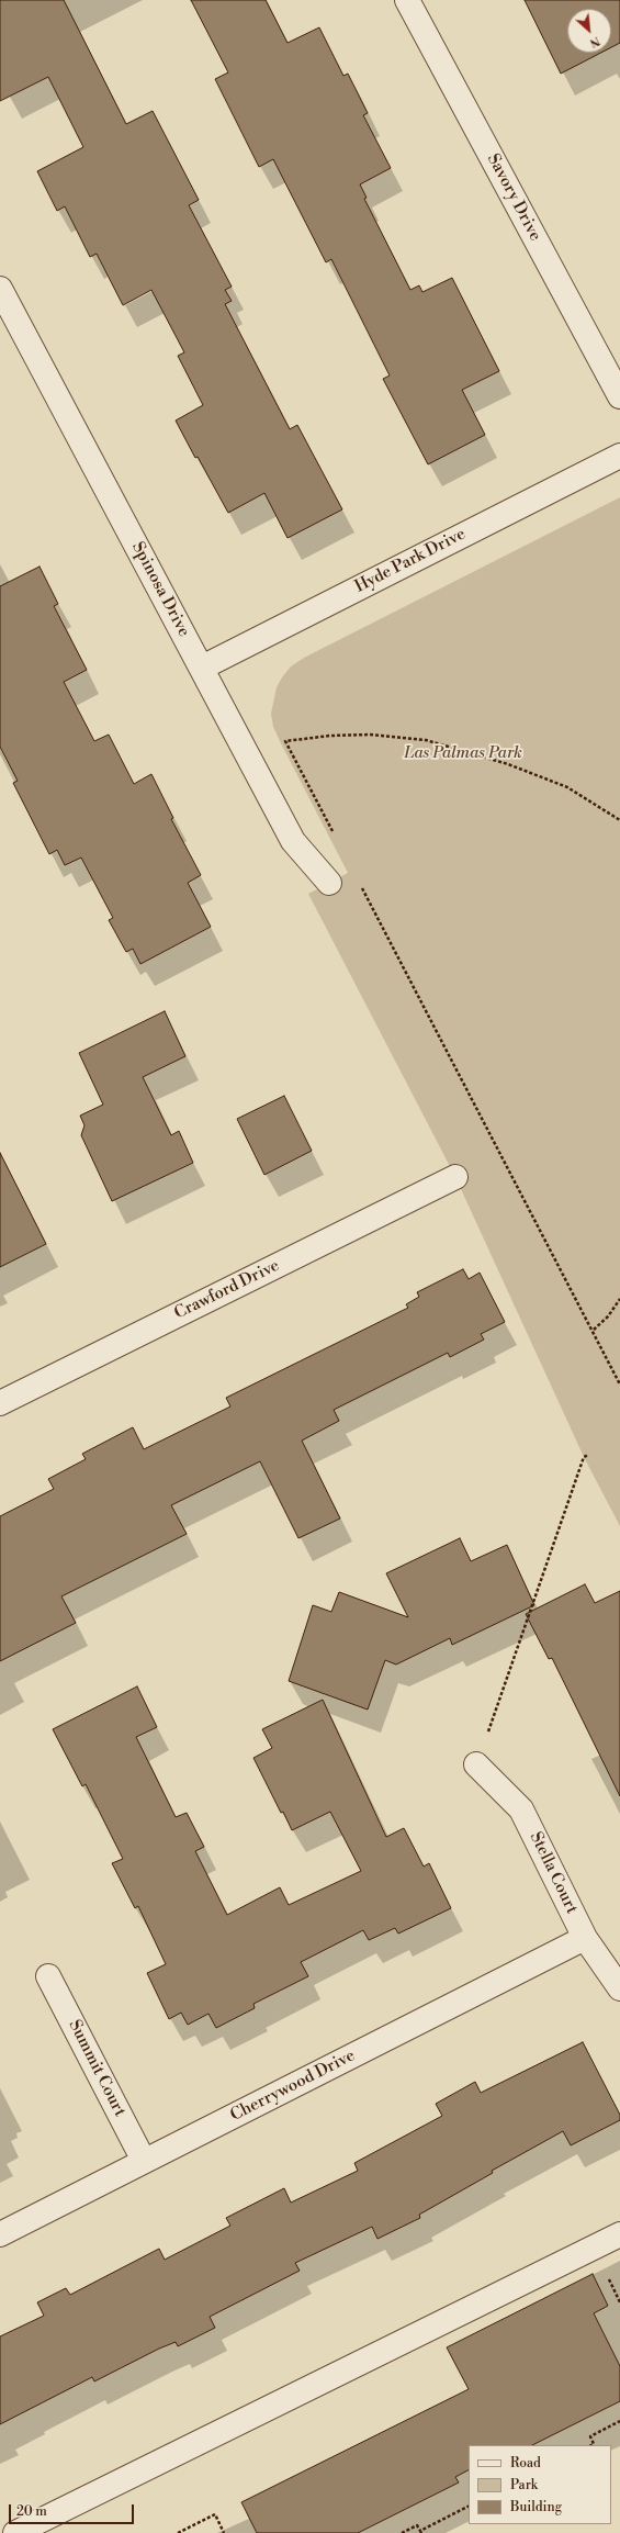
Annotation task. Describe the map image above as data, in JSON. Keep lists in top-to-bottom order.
{
  "streets": {
    "street": [
      "Savory Drive",
      "Hyde Park Drive",
      "Spinosa Drive",
      "Crawford Drive",
      "Stella Court",
      "Summit Court",
      "Cherrywood Drive"
    ]
  },
  "crossings": [
    ["Hyde Park Drive", "Spinosa Drive"],
    ["Stella Court", "Cherrywood Drive"],
    ["Summit Court", "Cherrywood Drive"]
  ],
  "parks": ["Las Palmas Park"],
  "legend": ["Road", "Park", "Building"],
  "scale_bar": "20 m",
  "north": "bottom right"
}
